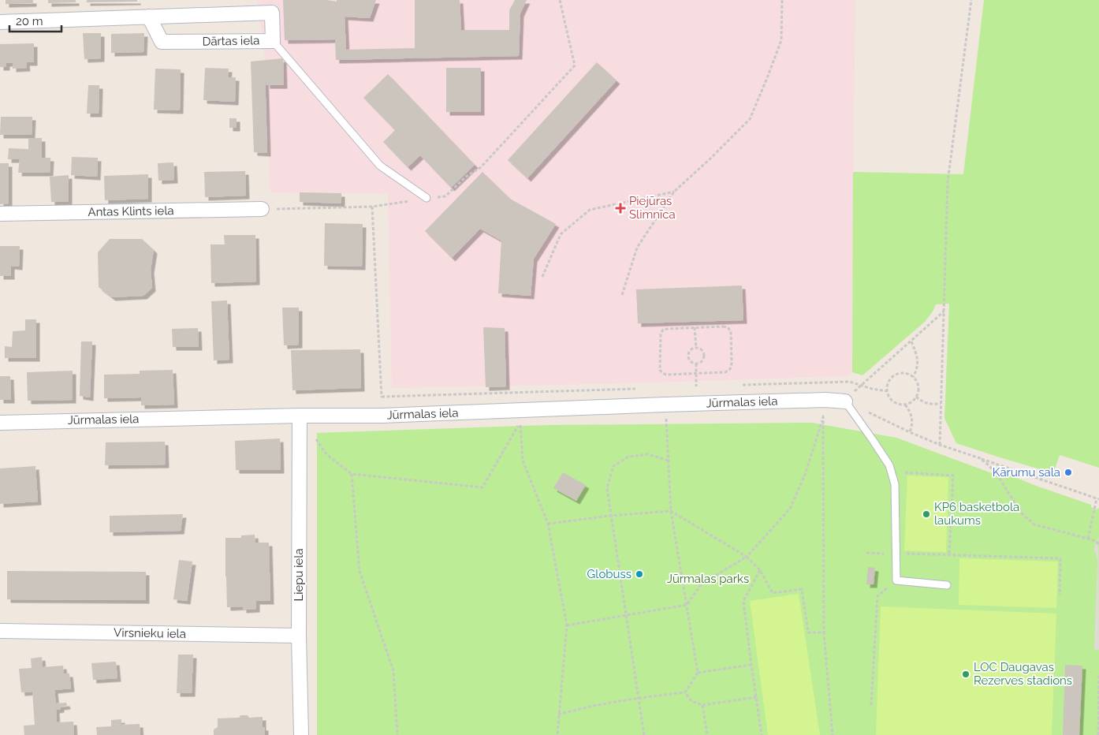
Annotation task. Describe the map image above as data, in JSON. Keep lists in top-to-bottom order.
{
  "streets": {
    "street": [
      "Dārtas iela",
      "Antas Klints iela",
      "Jūrmalas iela",
      "Liepu iela",
      "Virsnieku iela"
    ]
  },
  "crossings": [
    ["Jūrmalas iela", "Liepu iela"],
    ["Liepu iela", "Virsnieku iela"]
  ],
  "parks": ["Jūrmalas parks"],
  "places": {
    "health": ["Piejūras Slimnīca"],
    "other": [
      "Kārumu sala",
      "KP6 basketbola laukums",
      "Globuss",
      "LOC Daugavas Rezerves stadions"
    ]
  },
  "scale_bar": "20 m"
}
